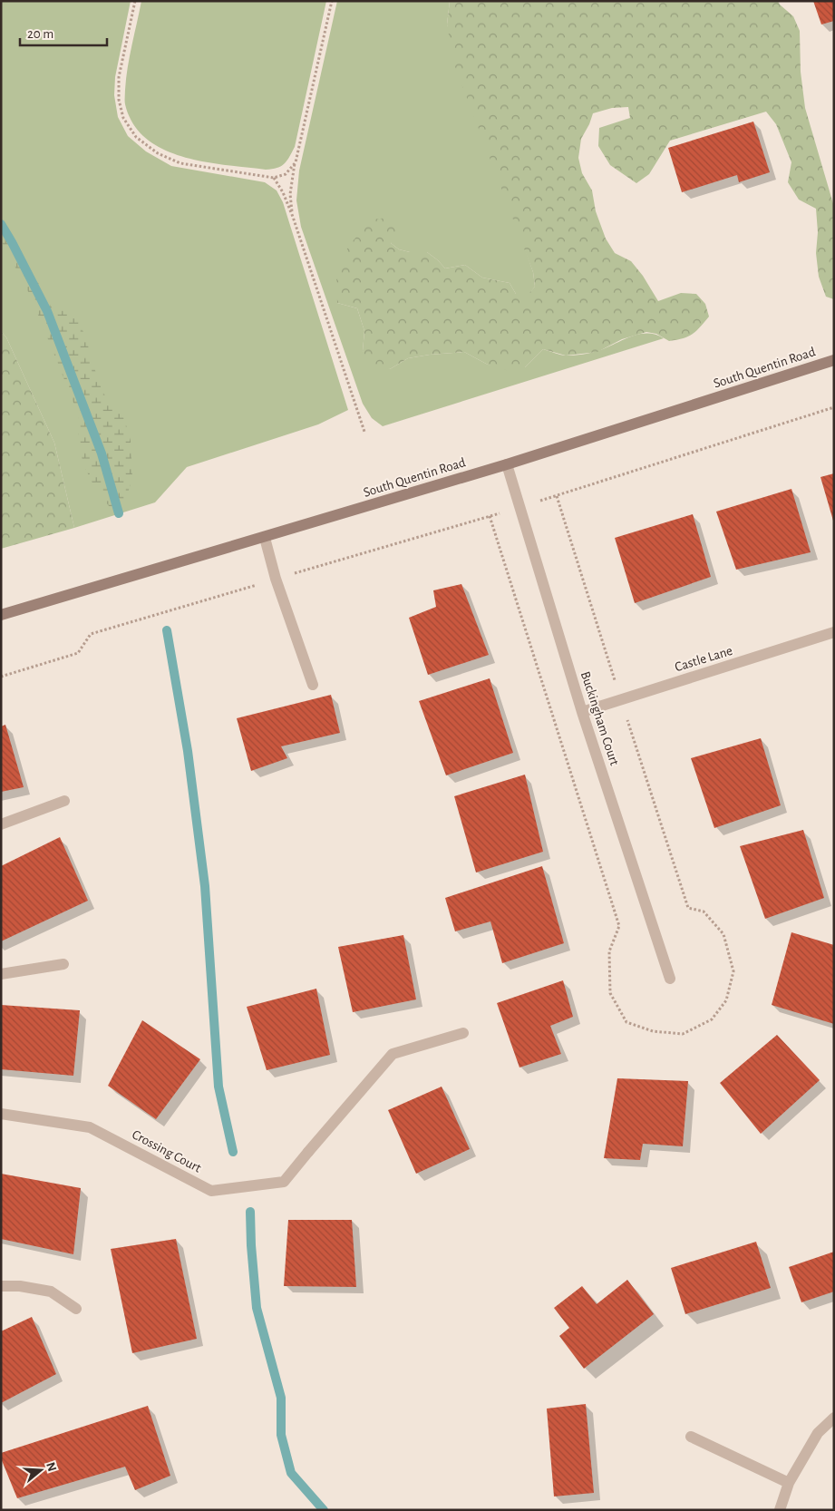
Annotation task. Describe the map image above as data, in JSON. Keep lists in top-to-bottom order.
{
  "streets": {
    "main road": ["South Quentin Road"],
    "street": ["Castle Lane", "Buckingham Court", "Crossing Court"]
  },
  "crossings": [
    ["South Quentin Road", "Buckingham Court"],
    ["Castle Lane", "Buckingham Court"]
  ],
  "scale_bar": "20 m",
  "north": "right"
}
